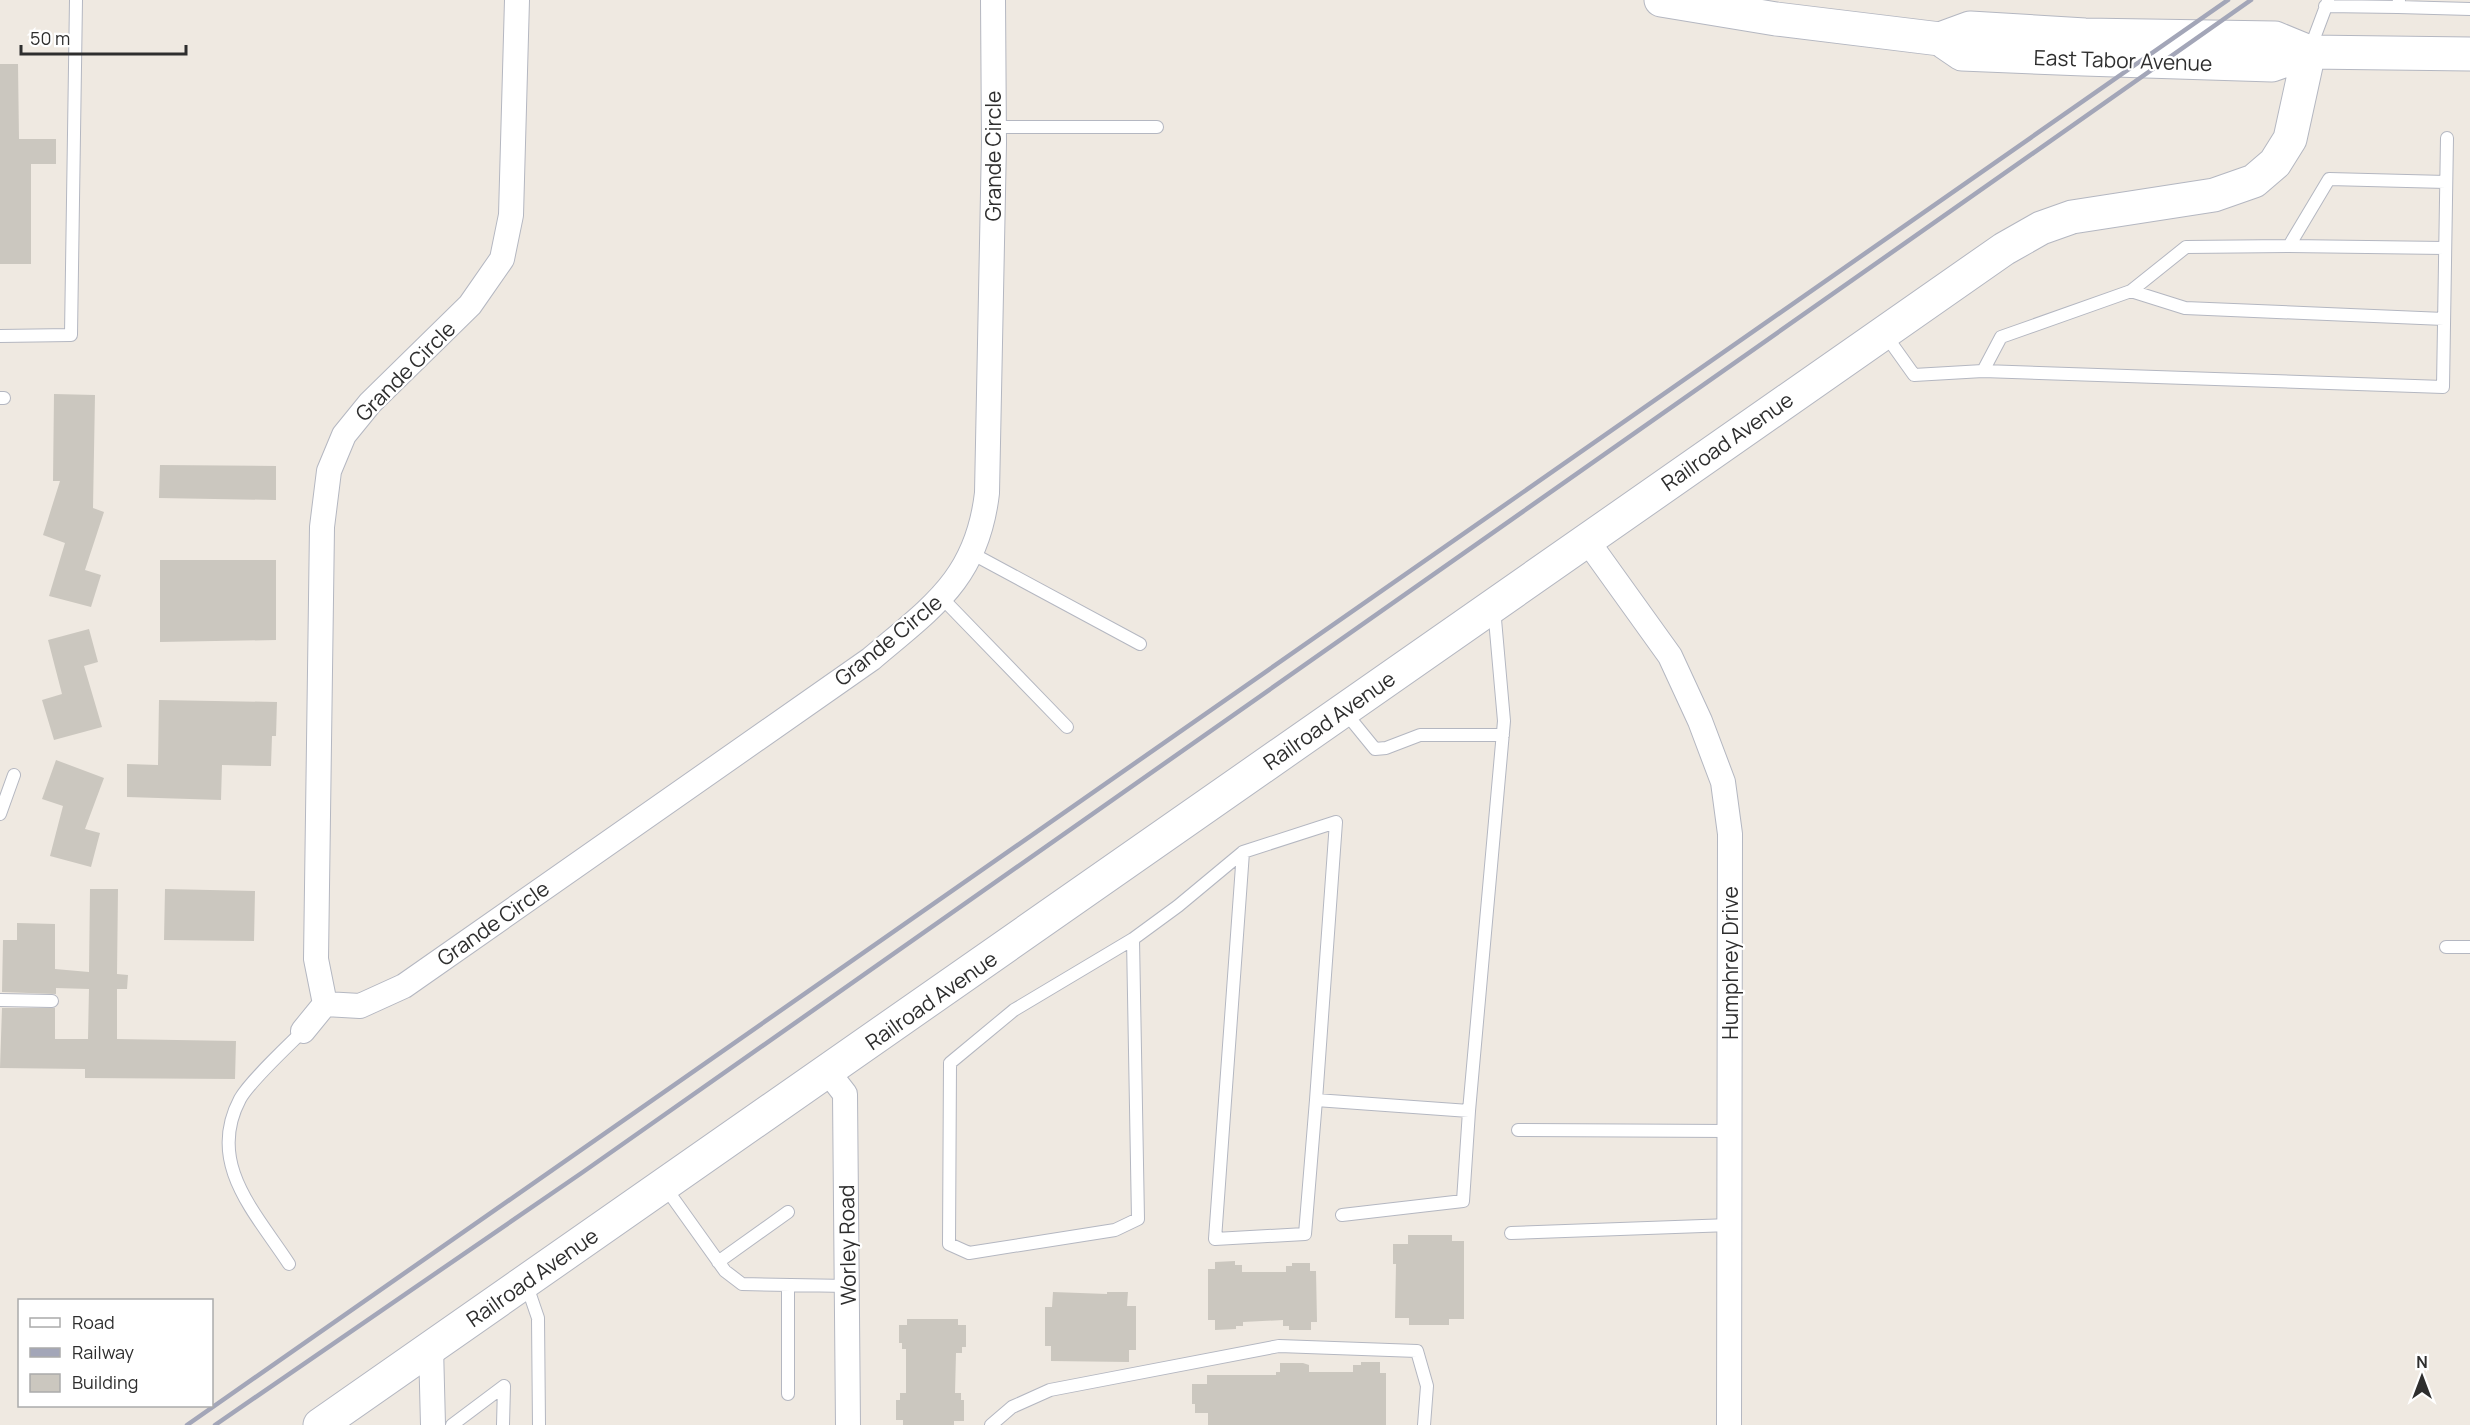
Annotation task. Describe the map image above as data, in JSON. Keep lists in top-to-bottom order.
{
  "streets": {
    "main road": ["East Tabor Avenue", "Railroad Avenue"],
    "street": ["Grande Circle", "Humphrey Drive", "Worley Road"]
  },
  "crossings": [
    ["East Tabor Avenue", "Railroad Avenue"],
    ["Railroad Avenue", "Humphrey Drive"],
    ["Railroad Avenue", "Worley Road"]
  ],
  "legend": ["Road", "Railway", "Building"],
  "scale_bar": "50 m",
  "north": "top"
}
